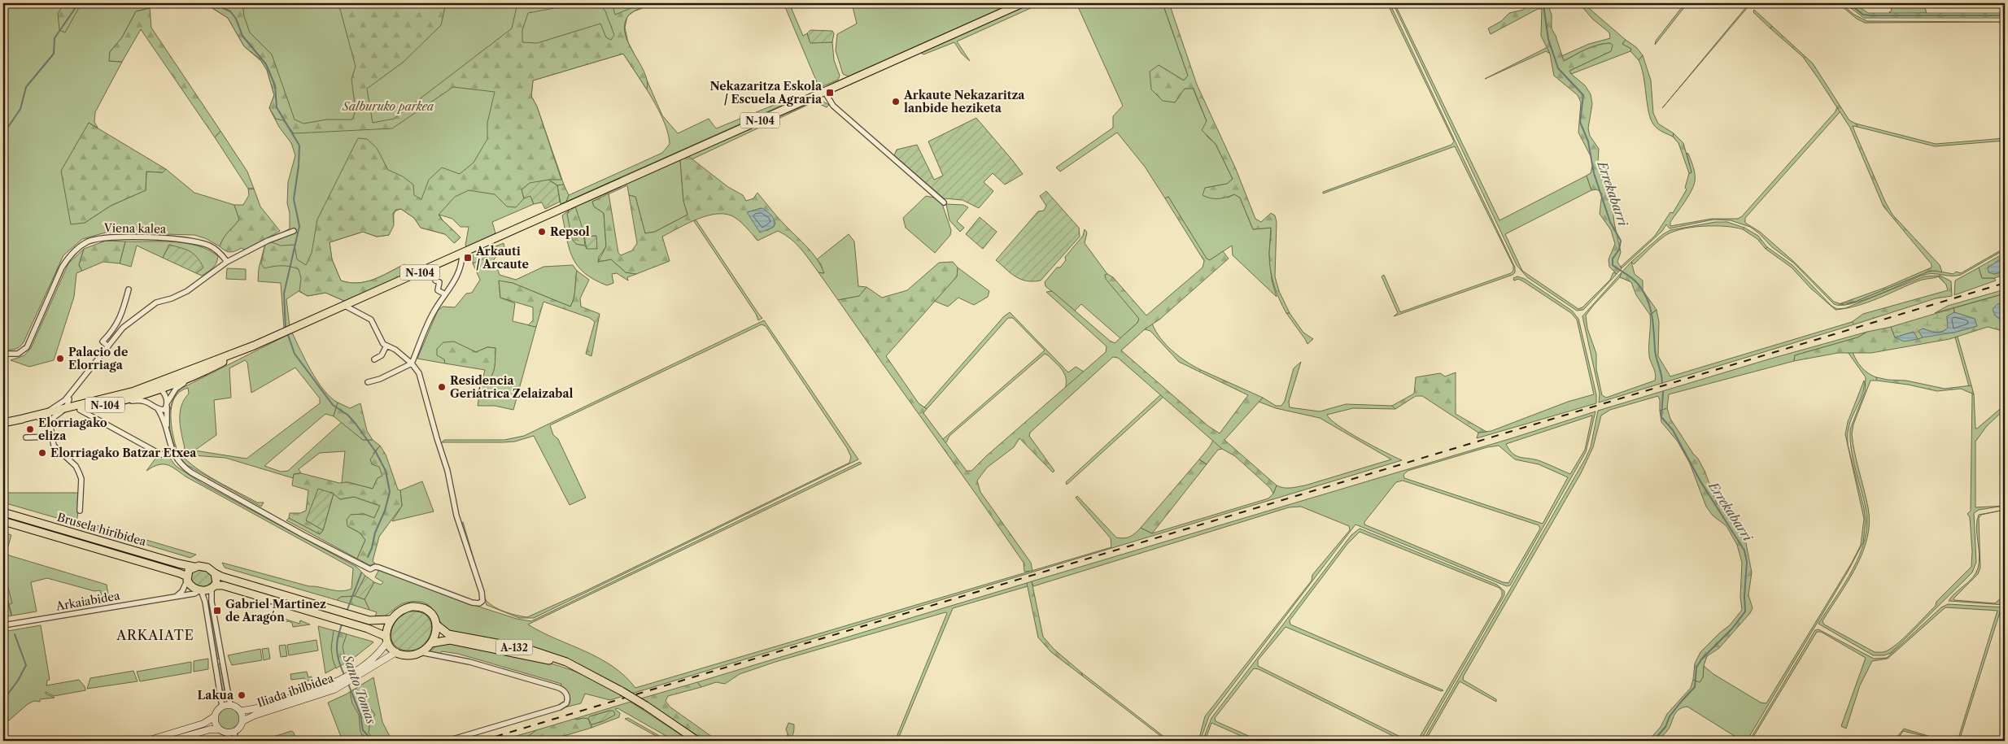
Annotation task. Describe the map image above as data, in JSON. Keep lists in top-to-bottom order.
{
  "streets": {
    "main road": ["N-104", "Brusela hiribidea", "A-132"],
    "street": ["Viena kalea", "Arkaiabidea", "Iliada ibilbidea"]
  },
  "crossings": [
    ["Brusela hiribidea", "Arkaiabidea"],
    ["A-132", "Iliada ibilbidea"]
  ],
  "districts": ["ARKAIATE"],
  "water": ["Errekabarri", "Santo Tomas"],
  "parks": ["Salburuko parkea"],
  "places": {
    "transit": ["Nekazaritza Eskola / Escuela Agraria", "Arkauti / Arcaute", "Gabriel Martinez de Aragón"],
    "other": [
      "Arkaute Nekazaritza lanbide heziketa",
      "Repsol",
      "Palacio de Elorriaga",
      "Residencia Geriátrica Zelaizabal",
      "Elorriagako eliza",
      "Elorriagako Batzar Etxea",
      "Lakua"
    ]
  }
}
